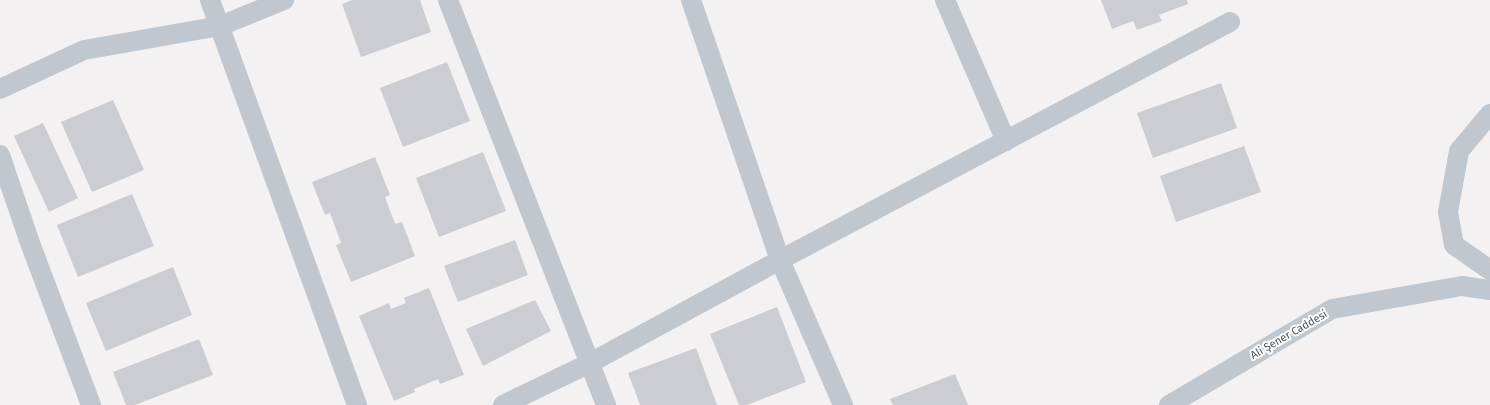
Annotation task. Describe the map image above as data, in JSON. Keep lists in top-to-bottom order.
{
  "streets": {
    "street": ["Ali Şener Caddesi"]
  }
}
